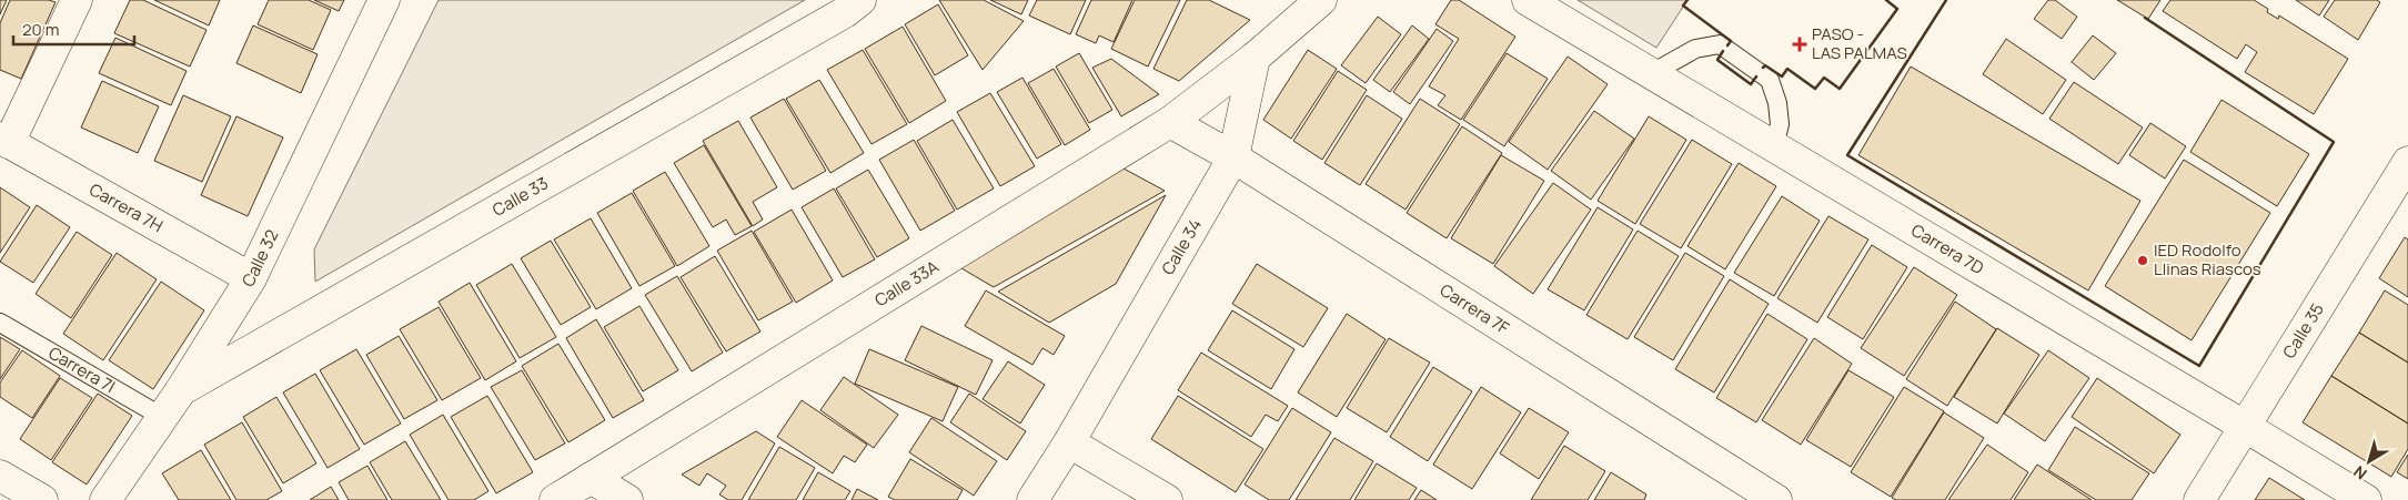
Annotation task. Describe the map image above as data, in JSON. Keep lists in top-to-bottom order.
{
  "streets": {
    "street": [
      "Calle 33",
      "Carrera 7H",
      "Calle 34",
      "Carrera 7D",
      "Calle 32",
      "Calle 33A",
      "Carrera 7F",
      "Calle 35"
    ],
    "lane": ["Carrera 7I"]
  },
  "crossings": [
    ["Calle 33", "Calle 32"],
    ["Carrera 7H", "Calle 32"],
    ["Calle 34", "Calle 33A"],
    ["Calle 34", "Carrera 7F"],
    ["Carrera 7D", "Calle 35"],
    ["Calle 32", "Carrera 7I"],
    ["Calle 33A", "Carrera 7F"]
  ],
  "places": {
    "health": ["PASO - LAS PALMAS"],
    "other": ["IED Rodolfo Llinas Riascos"]
  },
  "scale_bar": "20 m",
  "north": "bottom left"
}
